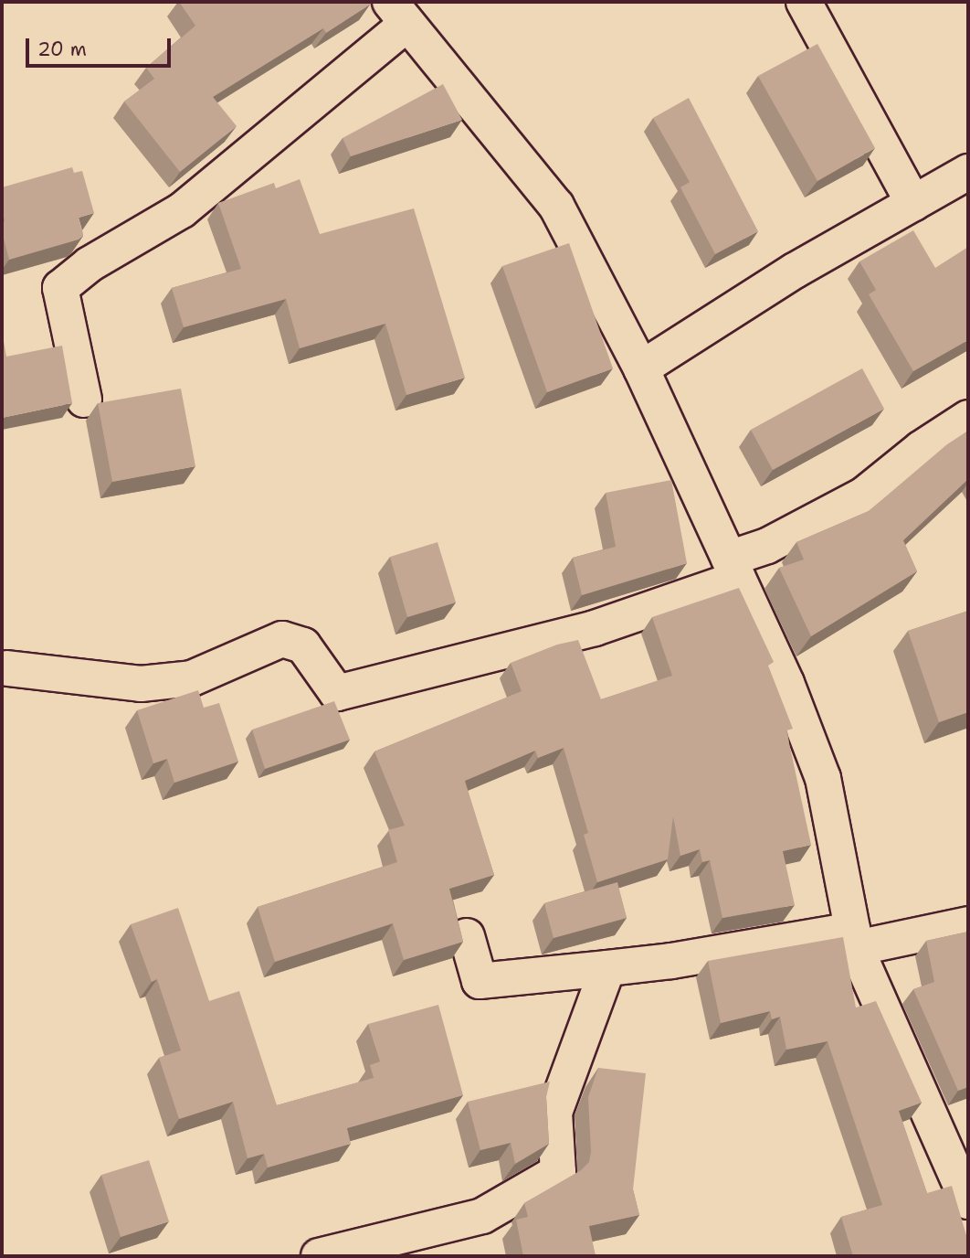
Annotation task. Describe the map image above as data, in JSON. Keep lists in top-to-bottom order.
{
  "scale_bar": "20 m"
}
